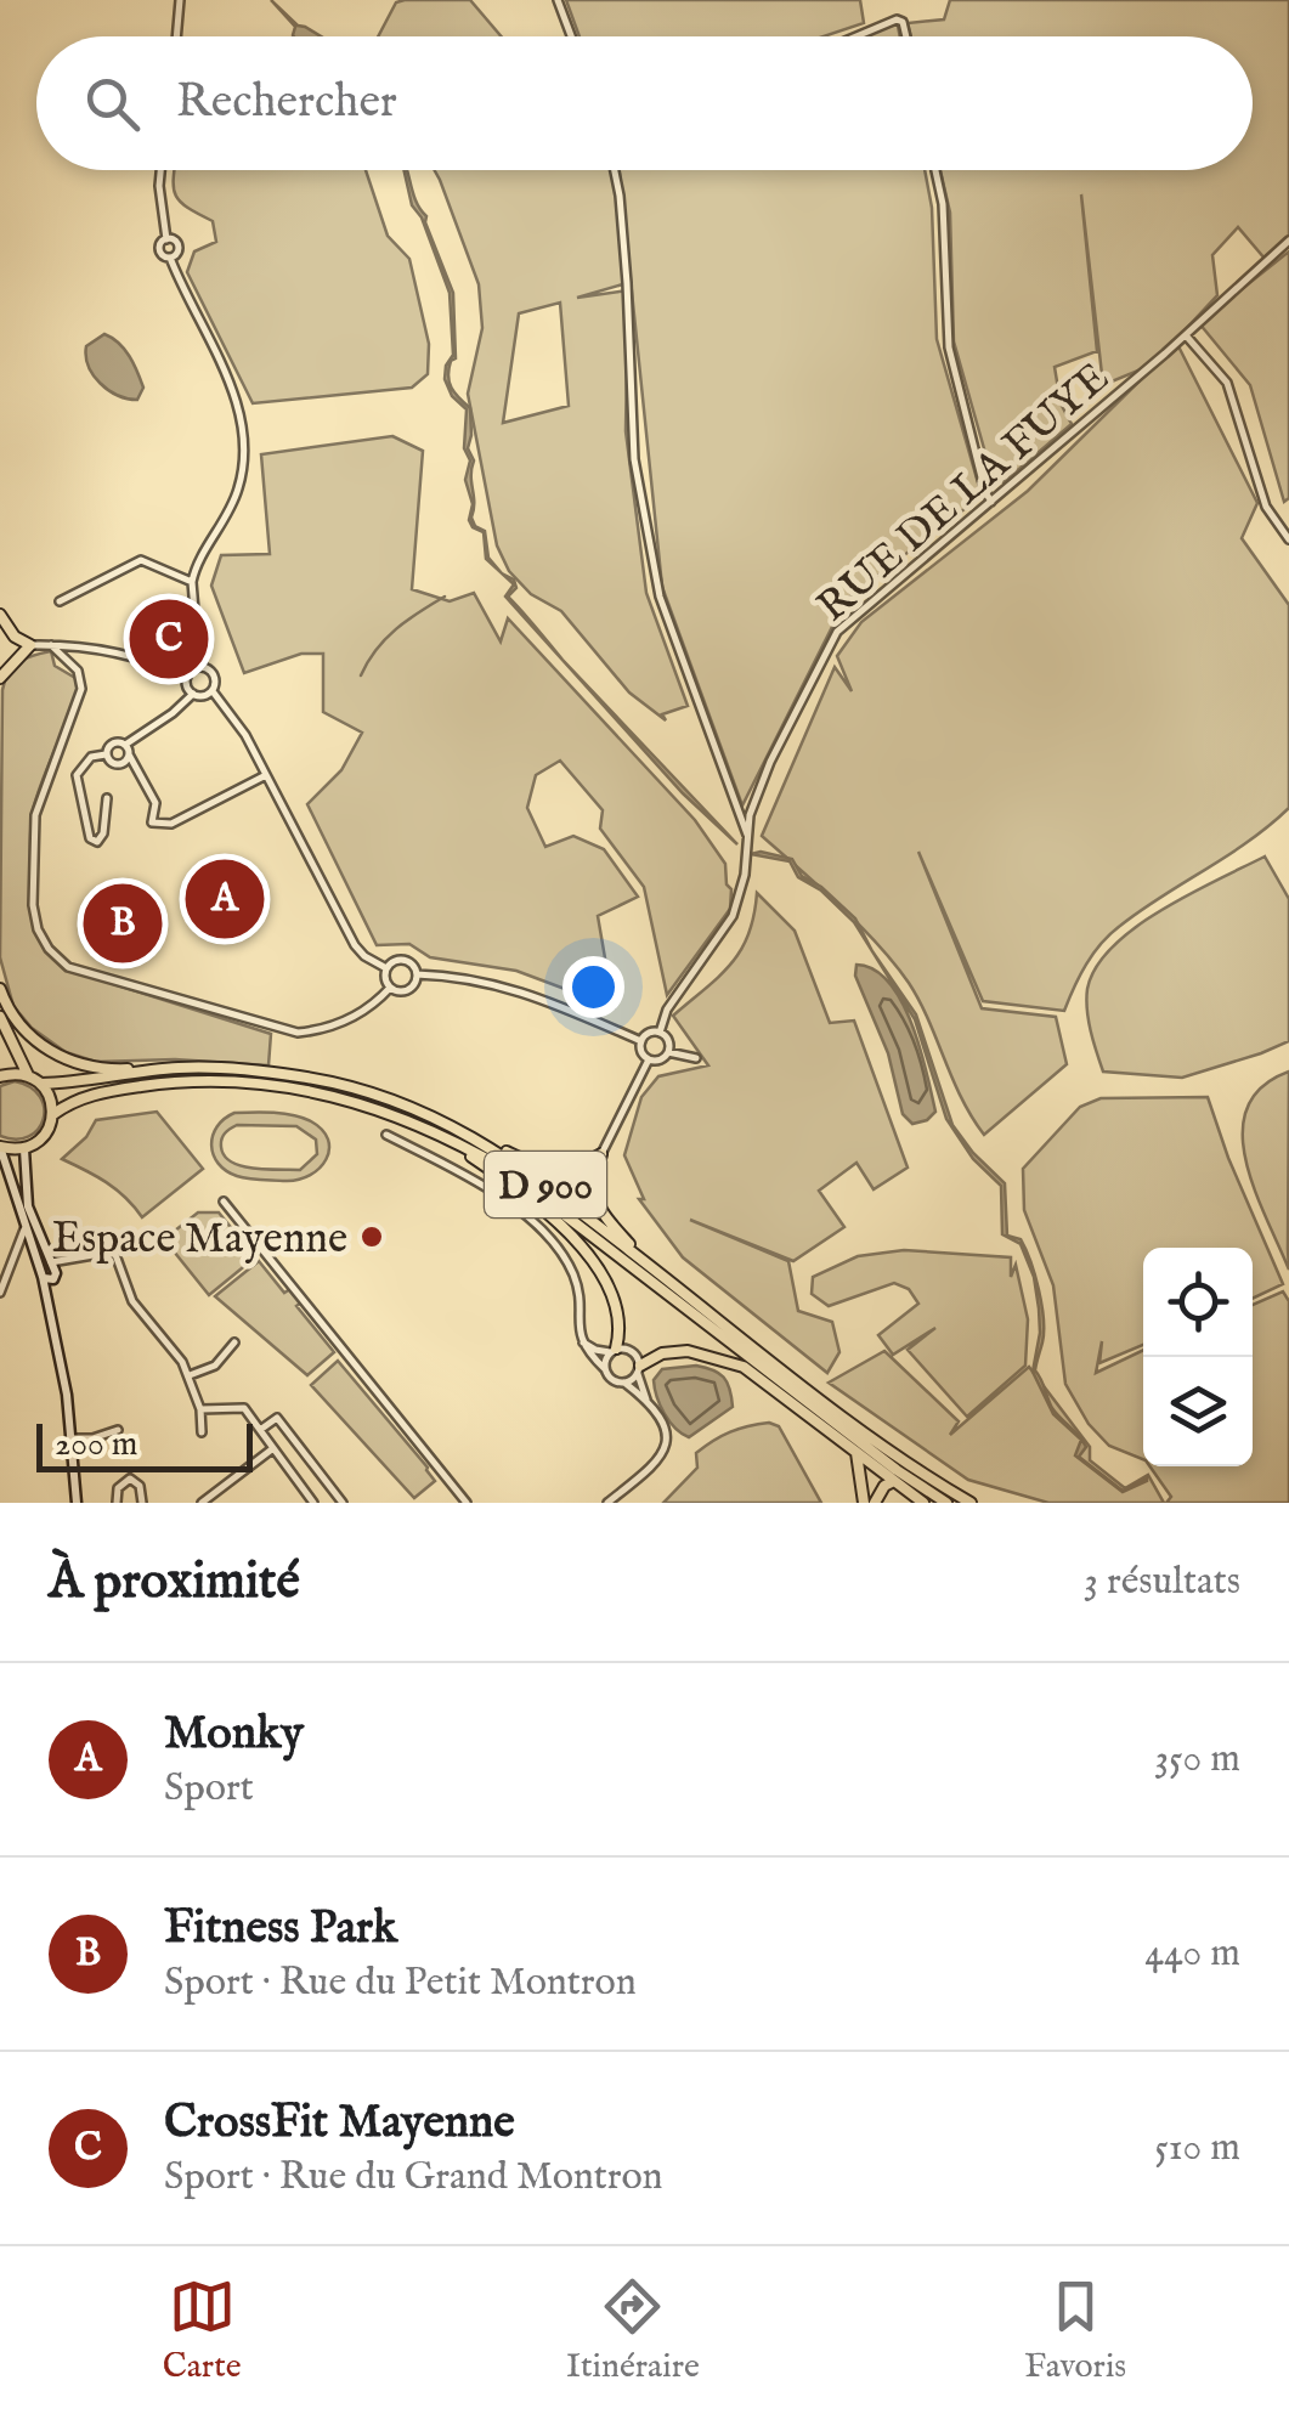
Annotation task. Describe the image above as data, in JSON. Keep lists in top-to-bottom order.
{
  "streets": {
    "main road": ["D 900"],
    "street": ["RUE DE LA FUYE"]
  },
  "places": ["Espace Mayenne"],
  "scale_bar": "200 m",
  "page": {
    "search": "Rechercher",
    "pins": ["C", "A", "B"],
    "scale": "200 m",
    "heading": ["À proximité", "3 résultats"],
    "list": [
      {
        "mark": "A",
        "name": "Monky",
        "note": "Sport",
        "value": "350 m"
      },
      {
        "mark": "B",
        "name": "Fitness Park",
        "note": "Sport · Rue du Petit Montron",
        "value": "440 m"
      },
      {
        "mark": "C",
        "name": "CrossFit Mayenne",
        "note": "Sport · Rue du Grand Montron",
        "value": "510 m"
      }
    ],
    "nav": ["Carte", "Itinéraire", "Favoris"]
  }
}
